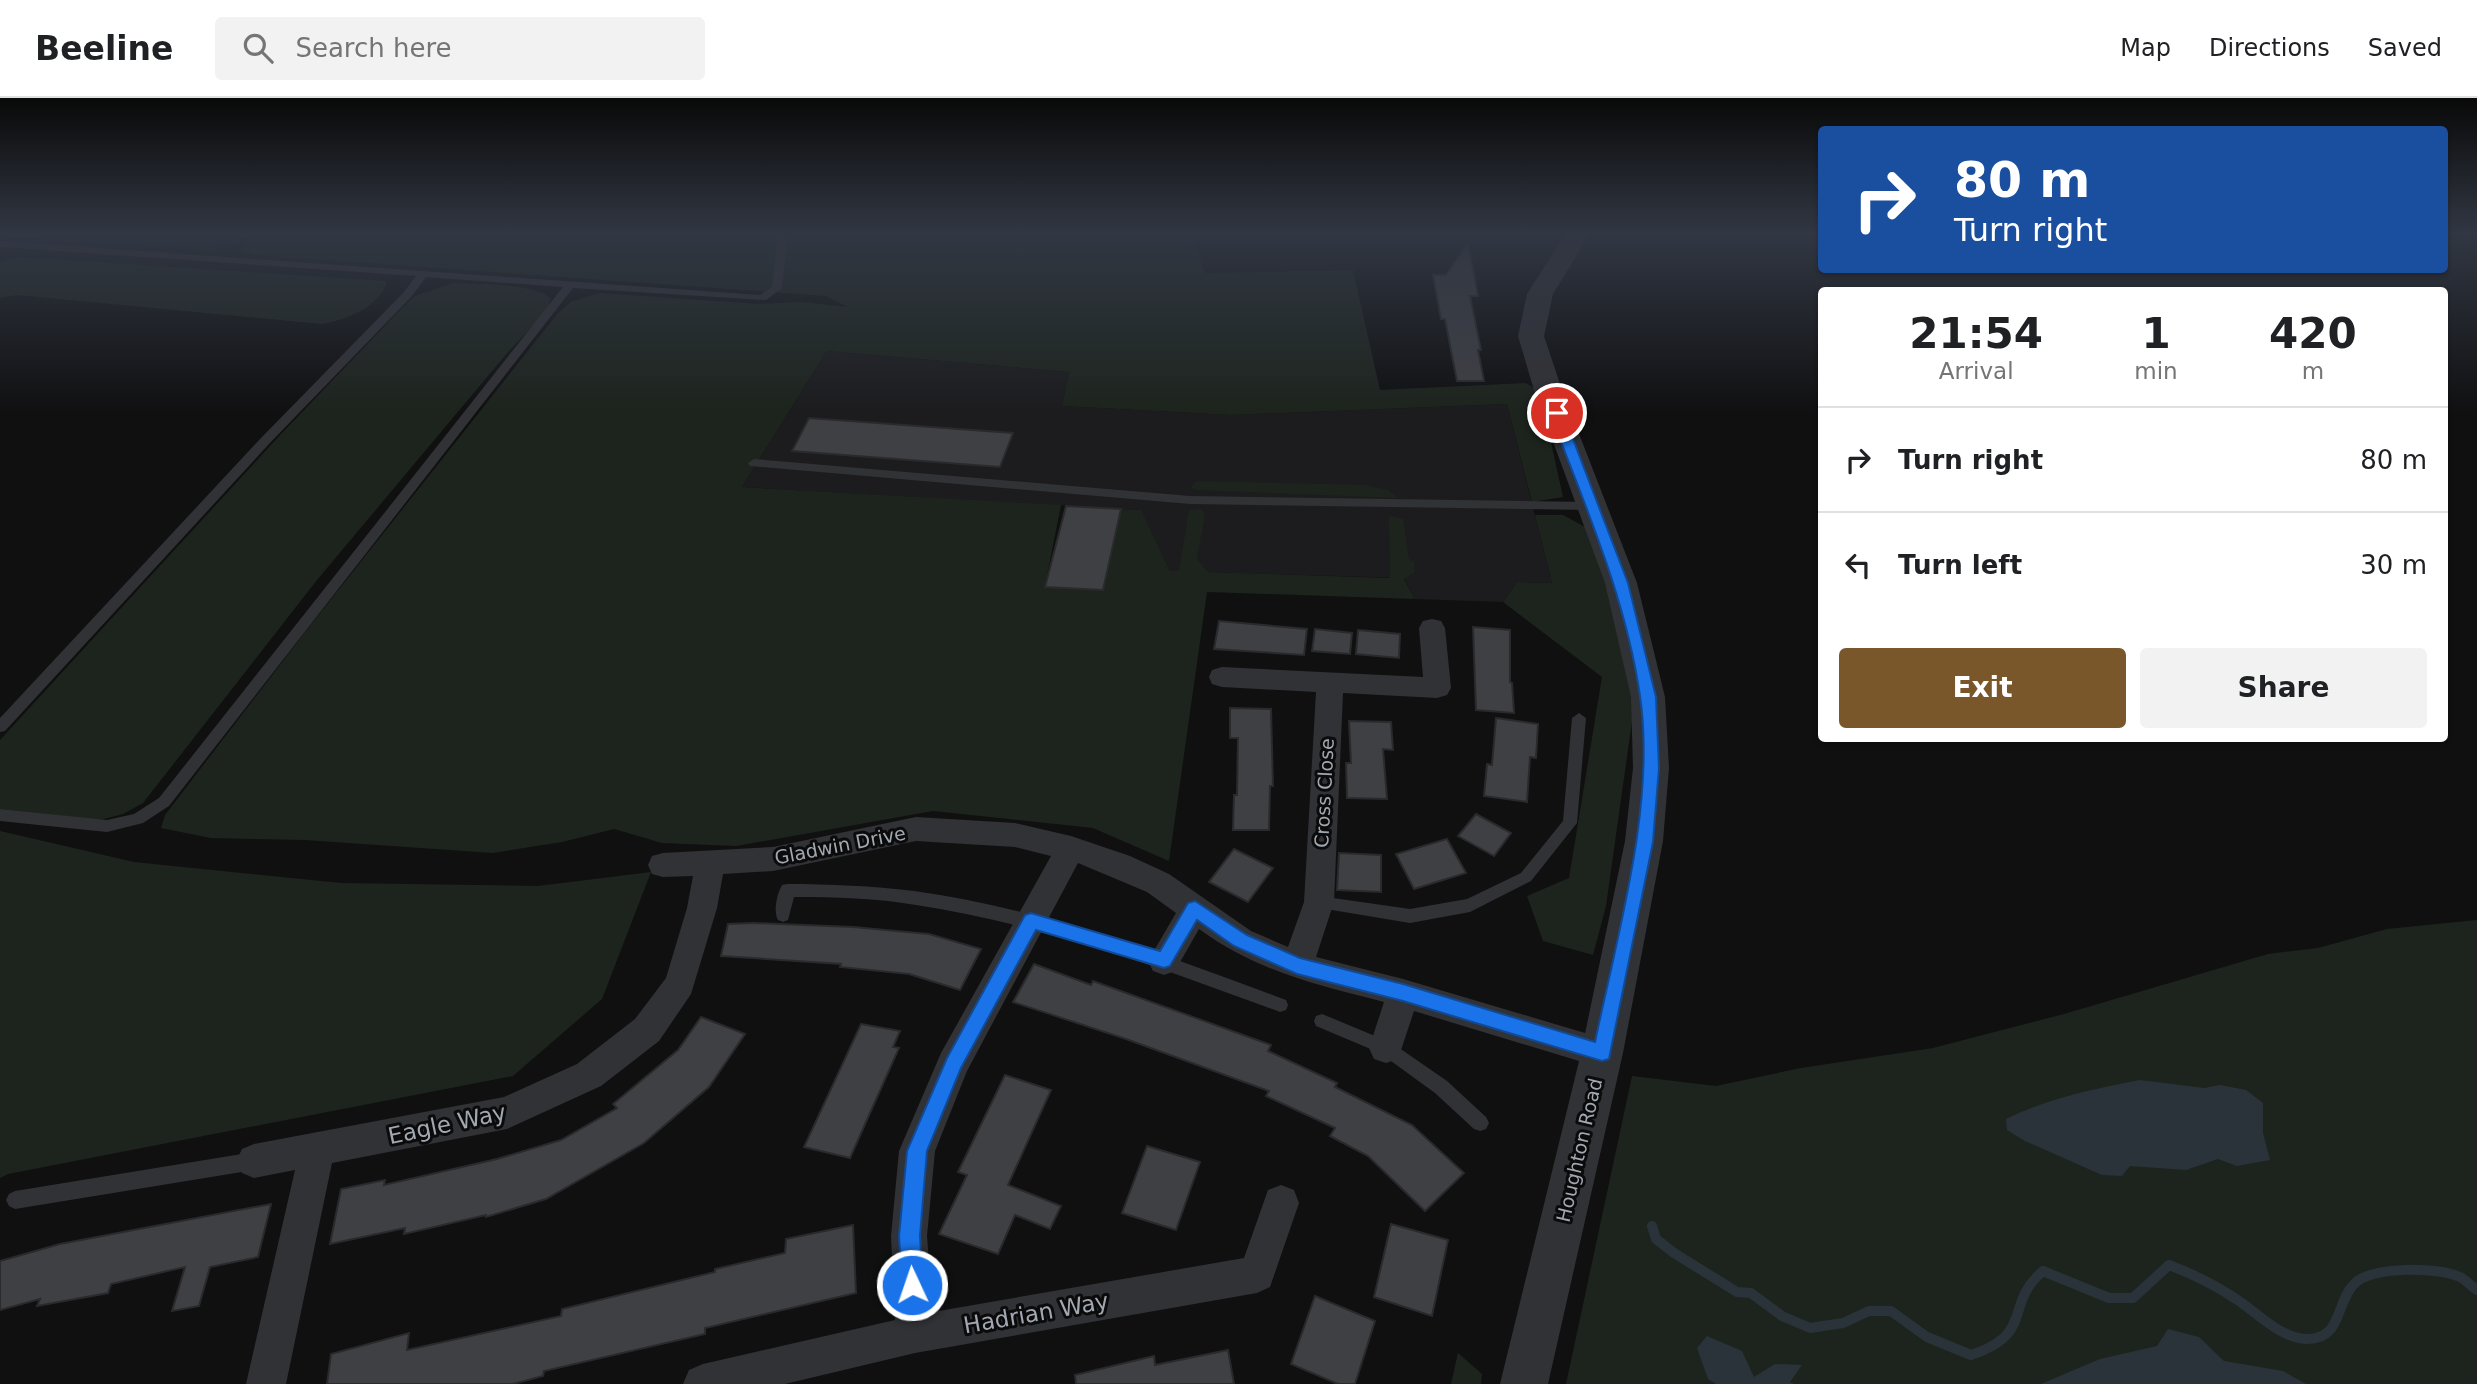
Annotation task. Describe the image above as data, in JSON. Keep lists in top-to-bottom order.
{
  "streets": {
    "street": [
      "Cross Close",
      "Gladwin Drive",
      "Eagle Way",
      "Houghton Road",
      "Hadrian Way"
    ]
  },
  "crossings": [
    ["Cross Close", "Gladwin Drive"],
    ["Gladwin Drive", "Eagle Way"],
    ["Gladwin Drive", "Houghton Road"]
  ],
  "page": {
    "header": "Beeline",
    "search": "Search here",
    "nav": ["Map", "Directions", "Saved"],
    "turn": ["80 m", "Turn right"],
    "eta": [
      "21:54",
      "Arrival",
      "1",
      "min",
      "420",
      "m"
    ],
    "list": [
      {
        "name": "Turn right",
        "value": "80 m"
      },
      {
        "name": "Turn left",
        "value": "30 m"
      }
    ],
    "buttons": ["Exit", "Share"]
  }
}
